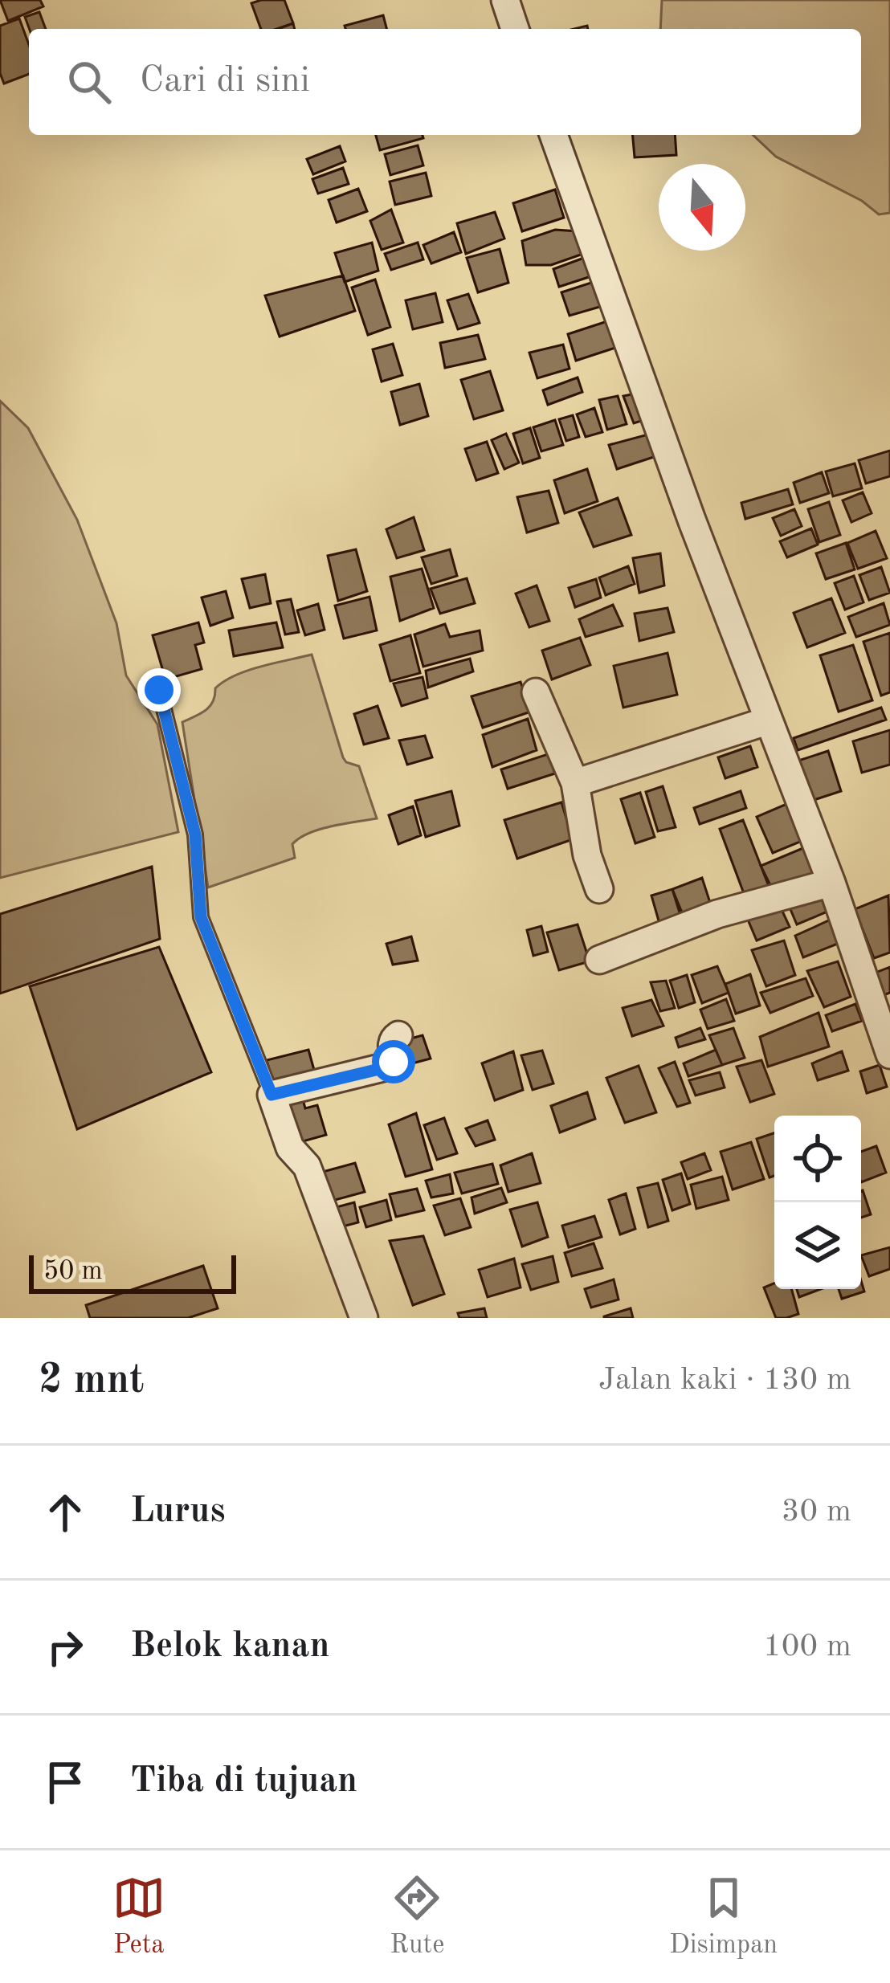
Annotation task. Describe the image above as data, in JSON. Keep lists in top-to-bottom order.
{
  "scale_bar": "50 m",
  "north": "bottom",
  "page": {
    "search": "Cari di sini",
    "scale": "50 m",
    "heading": ["2 mnt", "Jalan kaki · 130 m"],
    "list": [
      ["Lurus", "30 m"],
      ["Belok kanan", "100 m"],
      "Tiba di tujuan"
    ],
    "nav": ["Peta", "Rute", "Disimpan"]
  }
}
